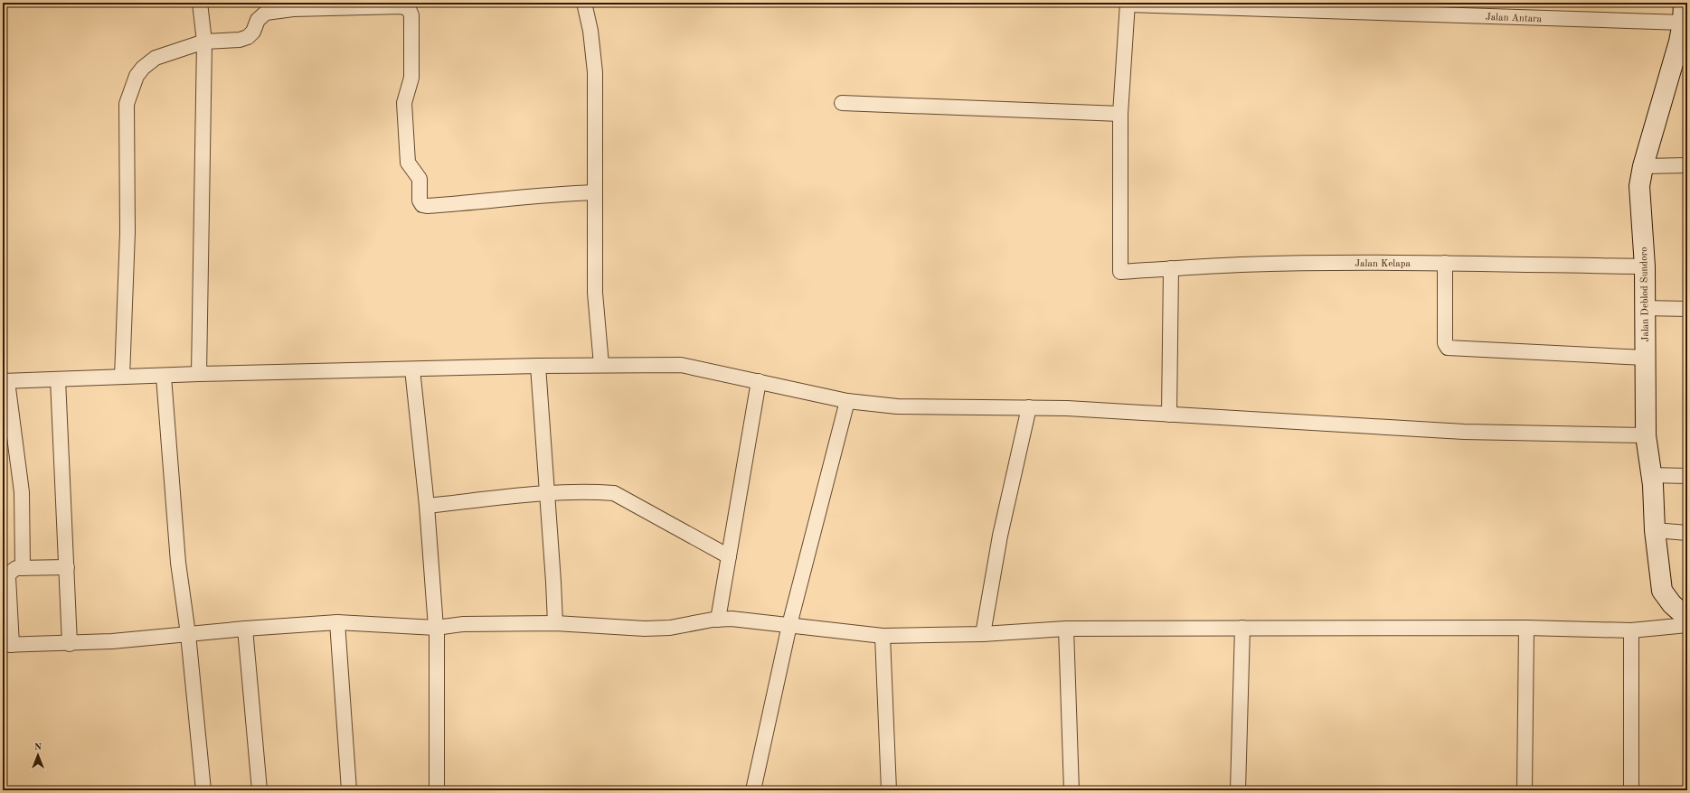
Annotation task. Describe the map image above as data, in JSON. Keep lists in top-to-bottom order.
{
  "streets": {
    "main road": ["Jalan Deblod Sundoro"],
    "street": ["Jalan Antara", "Jalan Kelapa"]
  },
  "crossings": [
    ["Jalan Antara", "Jalan Deblod Sundoro"],
    ["Jalan Kelapa", "Jalan Deblod Sundoro"]
  ],
  "north": "top"
}
